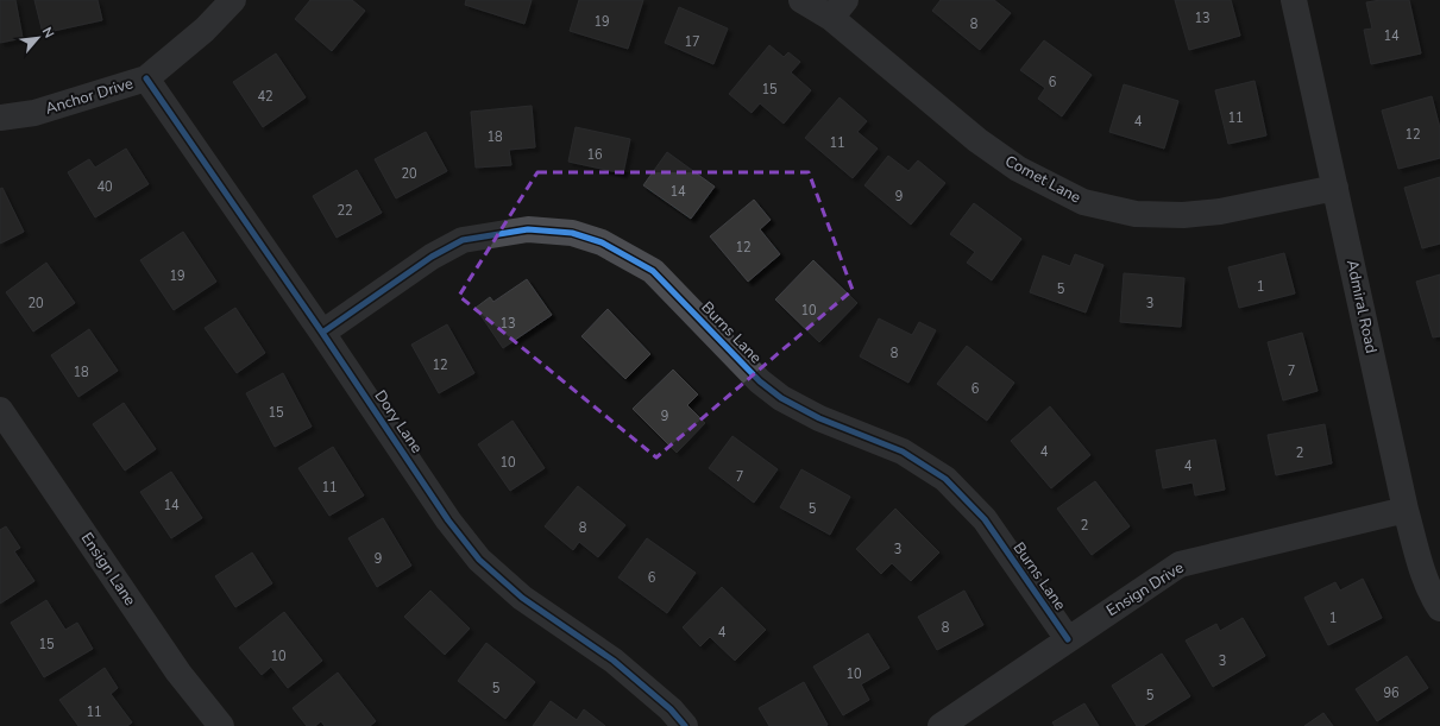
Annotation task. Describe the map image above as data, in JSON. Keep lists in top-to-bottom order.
{
  "streets": {
    "street": [
      "Anchor Drive",
      "Comet Lane",
      "Admiral Road",
      "Burns Lane",
      "Dory Lane",
      "Ensign Lane",
      "Ensign Drive"
    ]
  },
  "crossings": [
    ["Anchor Drive", "Dory Lane"],
    ["Comet Lane", "Admiral Road"],
    ["Admiral Road", "Ensign Drive"],
    ["Burns Lane", "Dory Lane"],
    ["Burns Lane", "Ensign Drive"]
  ],
  "house_numbers": [
    "13",
    "19",
    "8",
    "14",
    "17",
    "6",
    "15",
    "42",
    "11",
    "4",
    "12",
    "18",
    "11",
    "16",
    "20",
    "40",
    "14",
    "9",
    "22",
    "12",
    "19",
    "1",
    "5",
    "20",
    "3",
    "10",
    "13",
    "8",
    "12",
    "7",
    "18",
    "6",
    "15",
    "9",
    "4",
    "2",
    "10",
    "4",
    "7",
    "11",
    "14",
    "5",
    "2",
    "8",
    "3",
    "9",
    "6",
    "1",
    "8",
    "4",
    "15",
    "10",
    "3",
    "10",
    "5",
    "96",
    "5",
    "11"
  ],
  "north": "top right"
}
